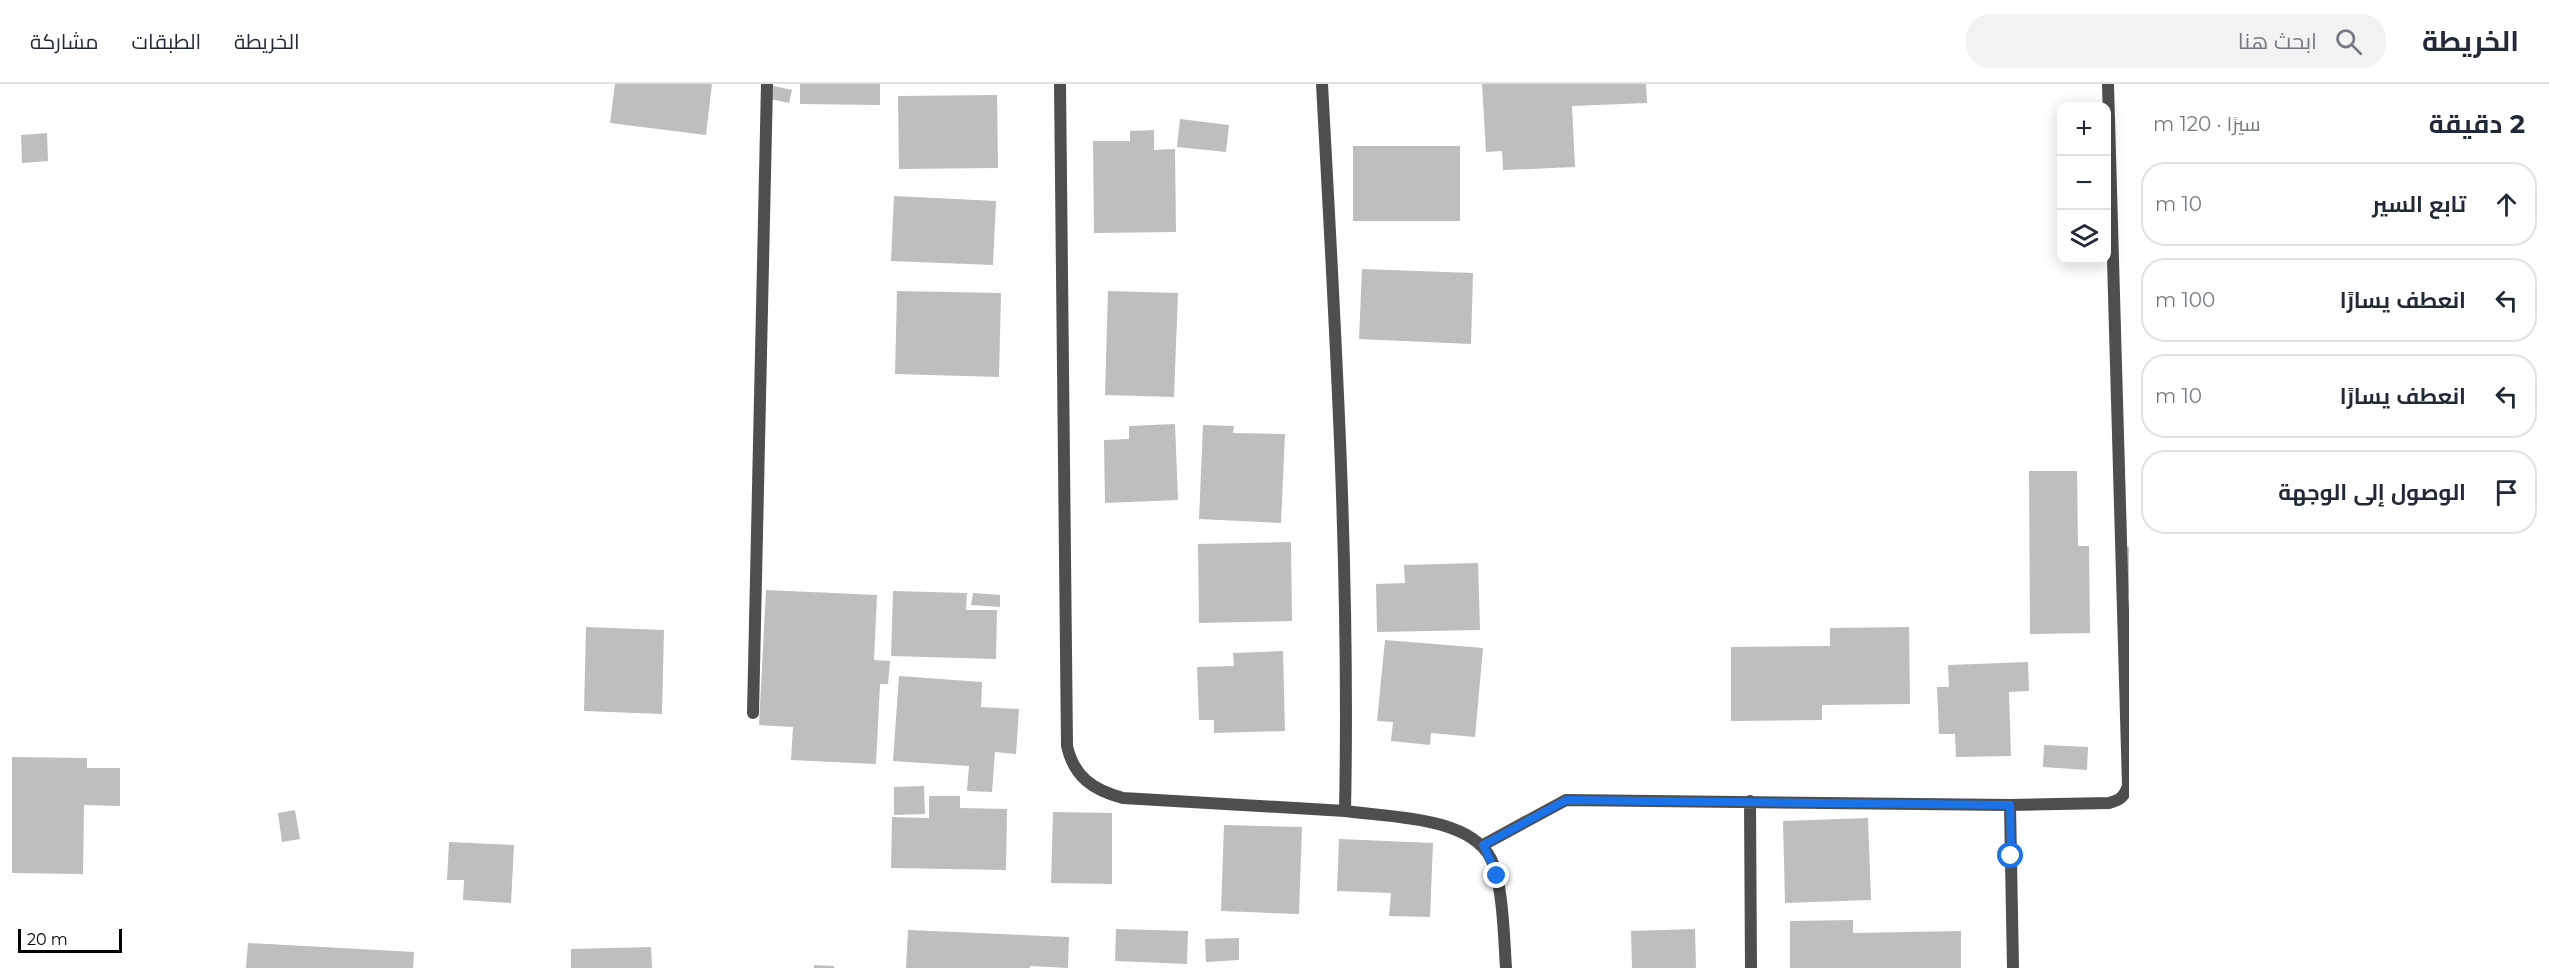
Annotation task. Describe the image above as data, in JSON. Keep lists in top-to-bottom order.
{
  "scale_bar": "20 m",
  "page": {
    "header": "الخريطة",
    "search": "ابحث هنا",
    "nav": ["الخريطة", "الطبقات", "مشاركة"],
    "heading": ["2 دقيقة", "سيرًا · 120 m"],
    "map_buttons": ["+", "−"],
    "list": [
      ["تابع السير", "10 m"],
      ["انعطف يسارًا", "100 m"],
      ["انعطف يسارًا", "10 m"],
      "الوصول إلى الوجهة"
    ],
    "scale": "20 m"
  }
}
